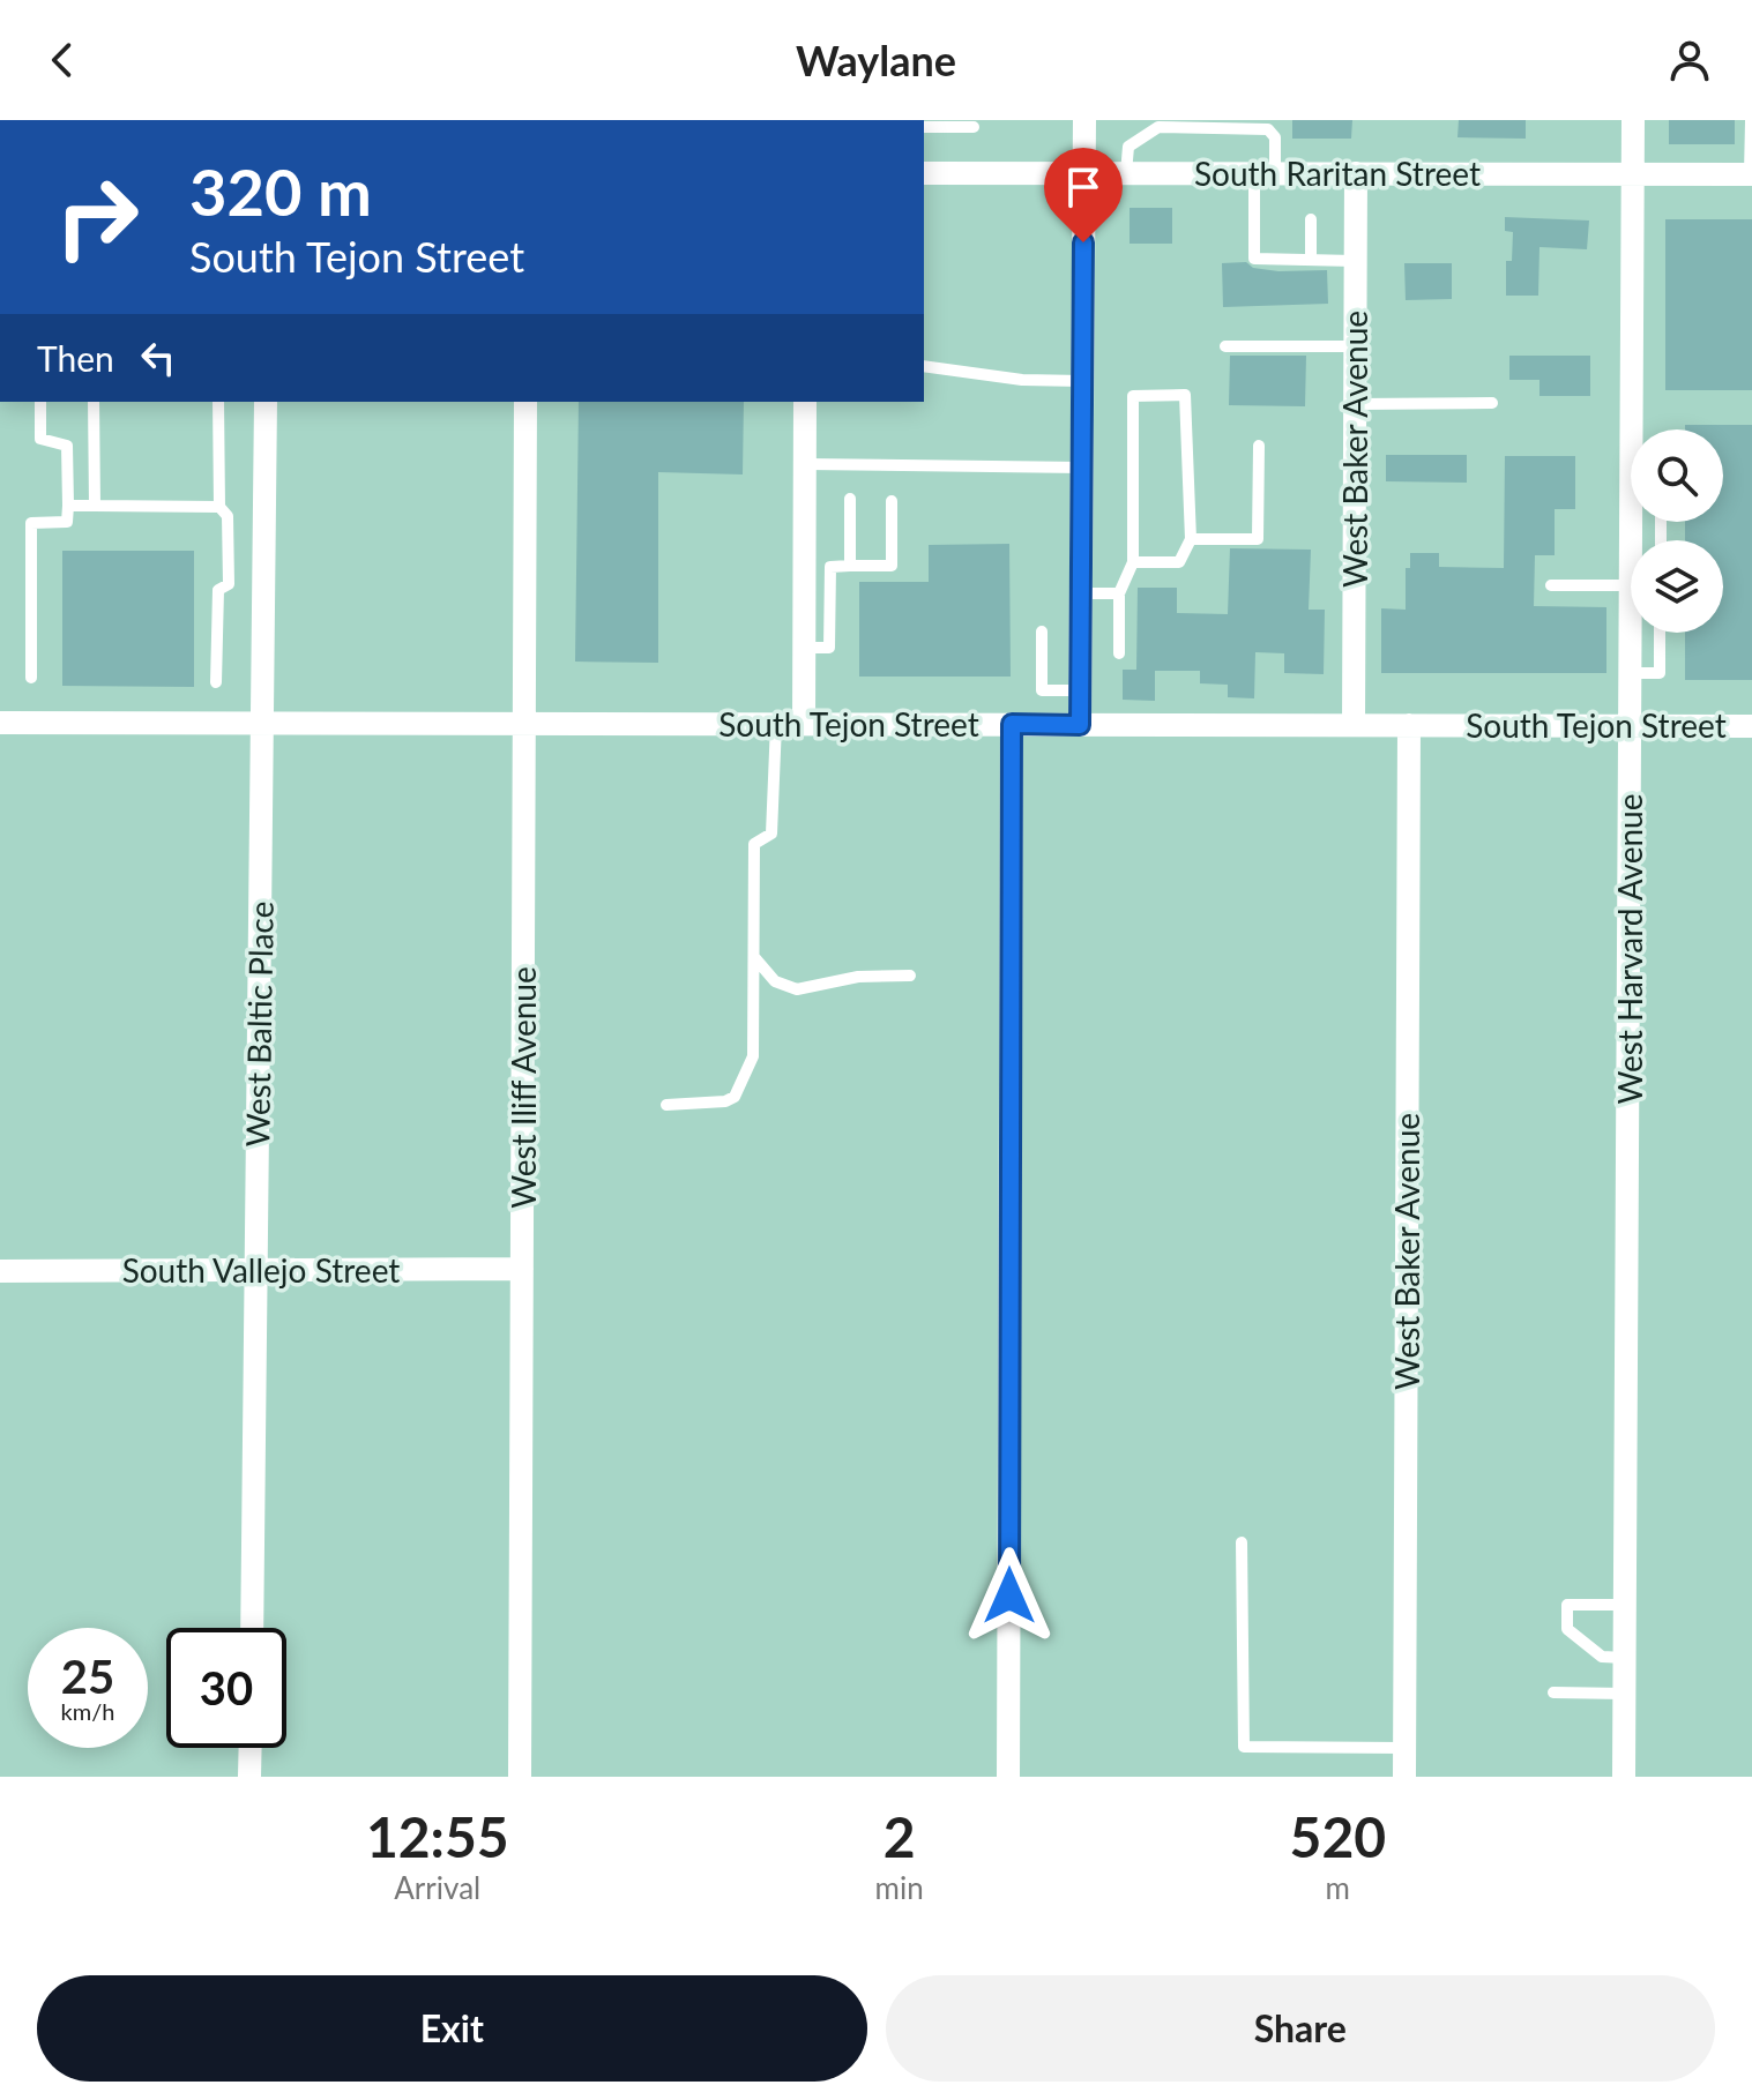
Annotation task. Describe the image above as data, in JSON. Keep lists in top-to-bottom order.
{
  "streets": {
    "street": [
      "South Raritan Street",
      "West Baker Avenue",
      "South Tejon Street",
      "West Harvard Avenue",
      "West Baltic Place",
      "West Iliff Avenue",
      "South Vallejo Street"
    ]
  },
  "crossings": [
    ["South Raritan Street", "West Baker Avenue"],
    ["South Raritan Street", "West Harvard Avenue"],
    ["West Baker Avenue", "South Tejon Street"],
    ["South Tejon Street", "West Harvard Avenue"],
    ["South Tejon Street", "West Baltic Place"],
    ["South Tejon Street", "West Iliff Avenue"],
    ["West Baltic Place", "South Vallejo Street"],
    ["West Iliff Avenue", "South Vallejo Street"]
  ],
  "page": {
    "header": "Waylane",
    "turn": ["320 m", "South Tejon Street"],
    "then": "Then",
    "speed": "25 km/h",
    "limit": "30",
    "eta": [
      "12:55",
      "Arrival",
      "2",
      "min",
      "520",
      "m"
    ],
    "buttons": ["Exit", "Share"]
  }
}
